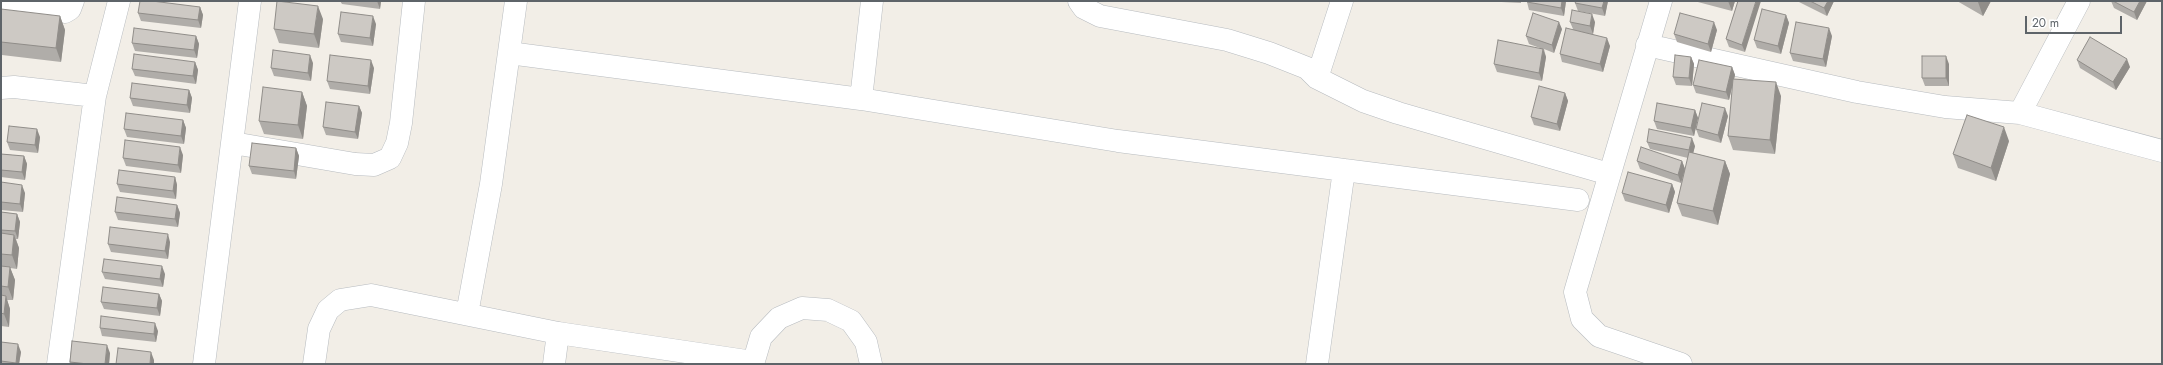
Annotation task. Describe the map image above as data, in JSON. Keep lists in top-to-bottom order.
{
  "scale_bar": "20 m"
}
